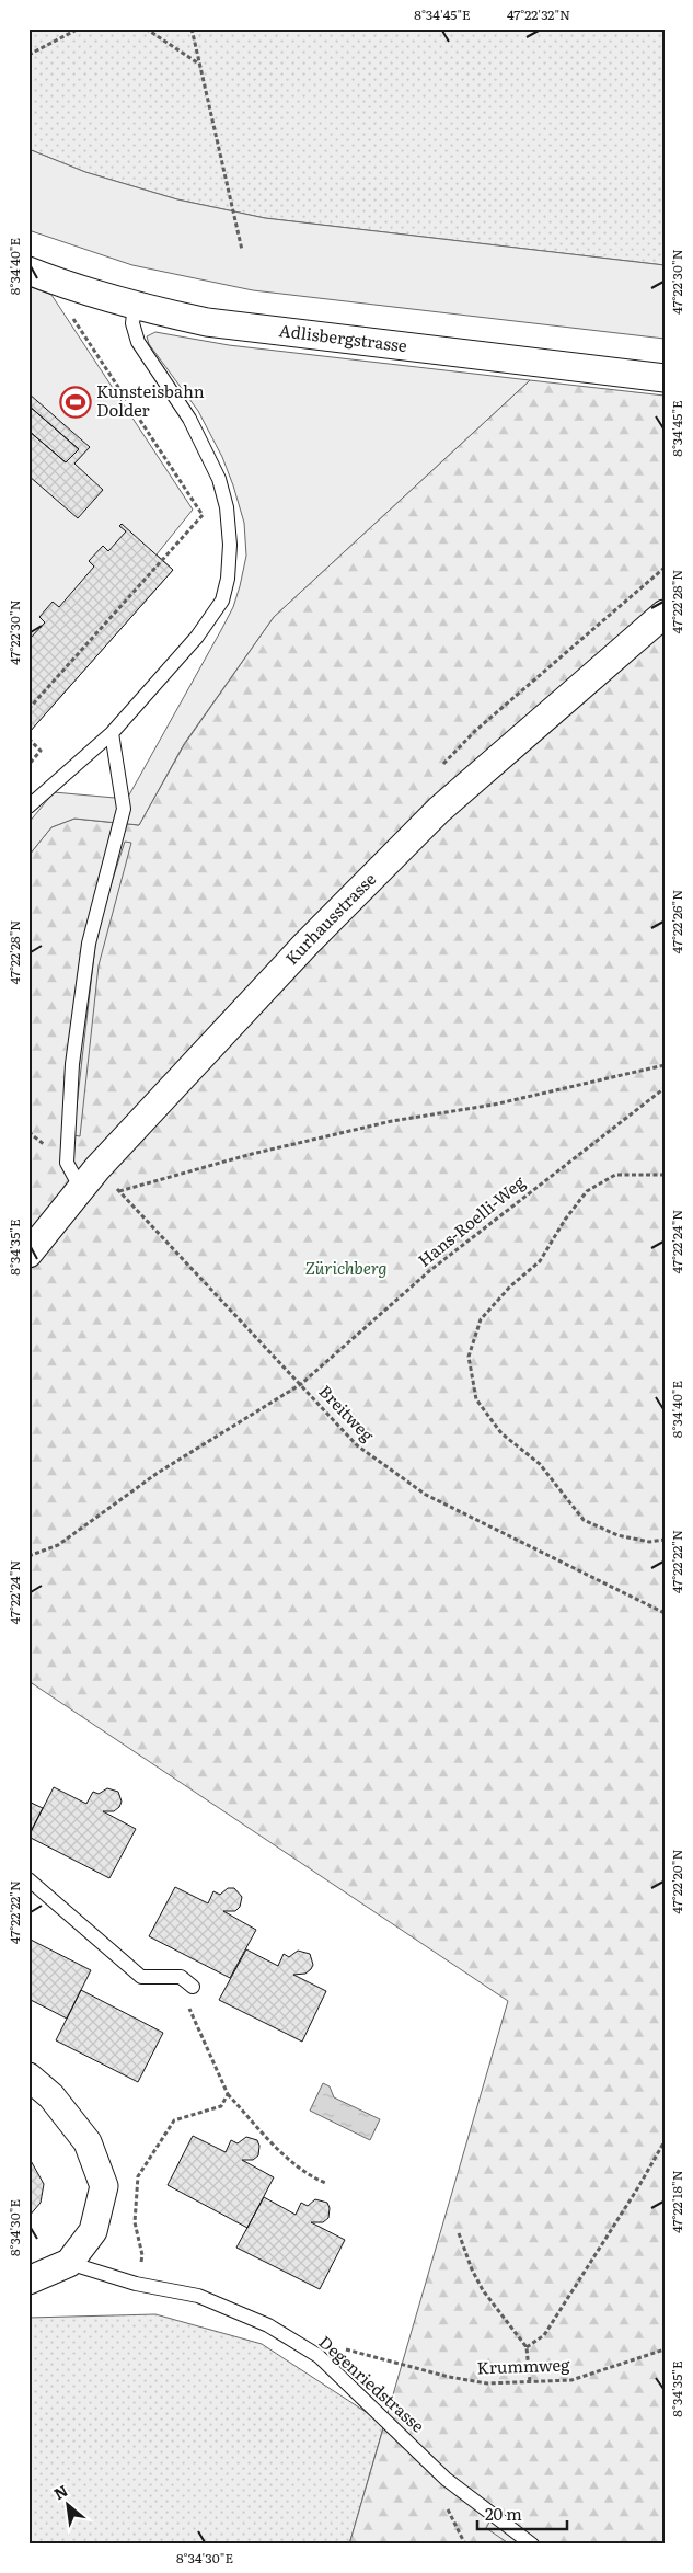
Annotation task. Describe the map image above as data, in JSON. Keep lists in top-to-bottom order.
{
  "streets": {
    "street": ["Adlisbergstrasse", "Kurhausstrasse"],
    "lane": ["Degenriedstrasse"],
    "path": ["Hans-Roelli-Weg", "Breitweg", "Krummweg"]
  },
  "crossings": [
    ["Kurhausstrasse", "Breitweg"],
    ["Hans-Roelli-Weg", "Breitweg"],
    ["Krummweg", "Degenriedstrasse"]
  ],
  "parks": ["Zürichberg"],
  "places": {
    "sports": ["Kunsteisbahn Dolder"]
  },
  "scale_bar": "20 m",
  "north": "top left",
  "coordinates": [
    "8°34'45\"E",
    "47°22'32\"N",
    "8°34'40\"E",
    "47°22'30\"N",
    "47°22'28\"N",
    "47°22'26\"N",
    "47°22'24\"N",
    "8°34'35\"E",
    "47°22'22\"N",
    "47°22'20\"N",
    "47°22'18\"N",
    "8°34'30\"E"
  ]
}
